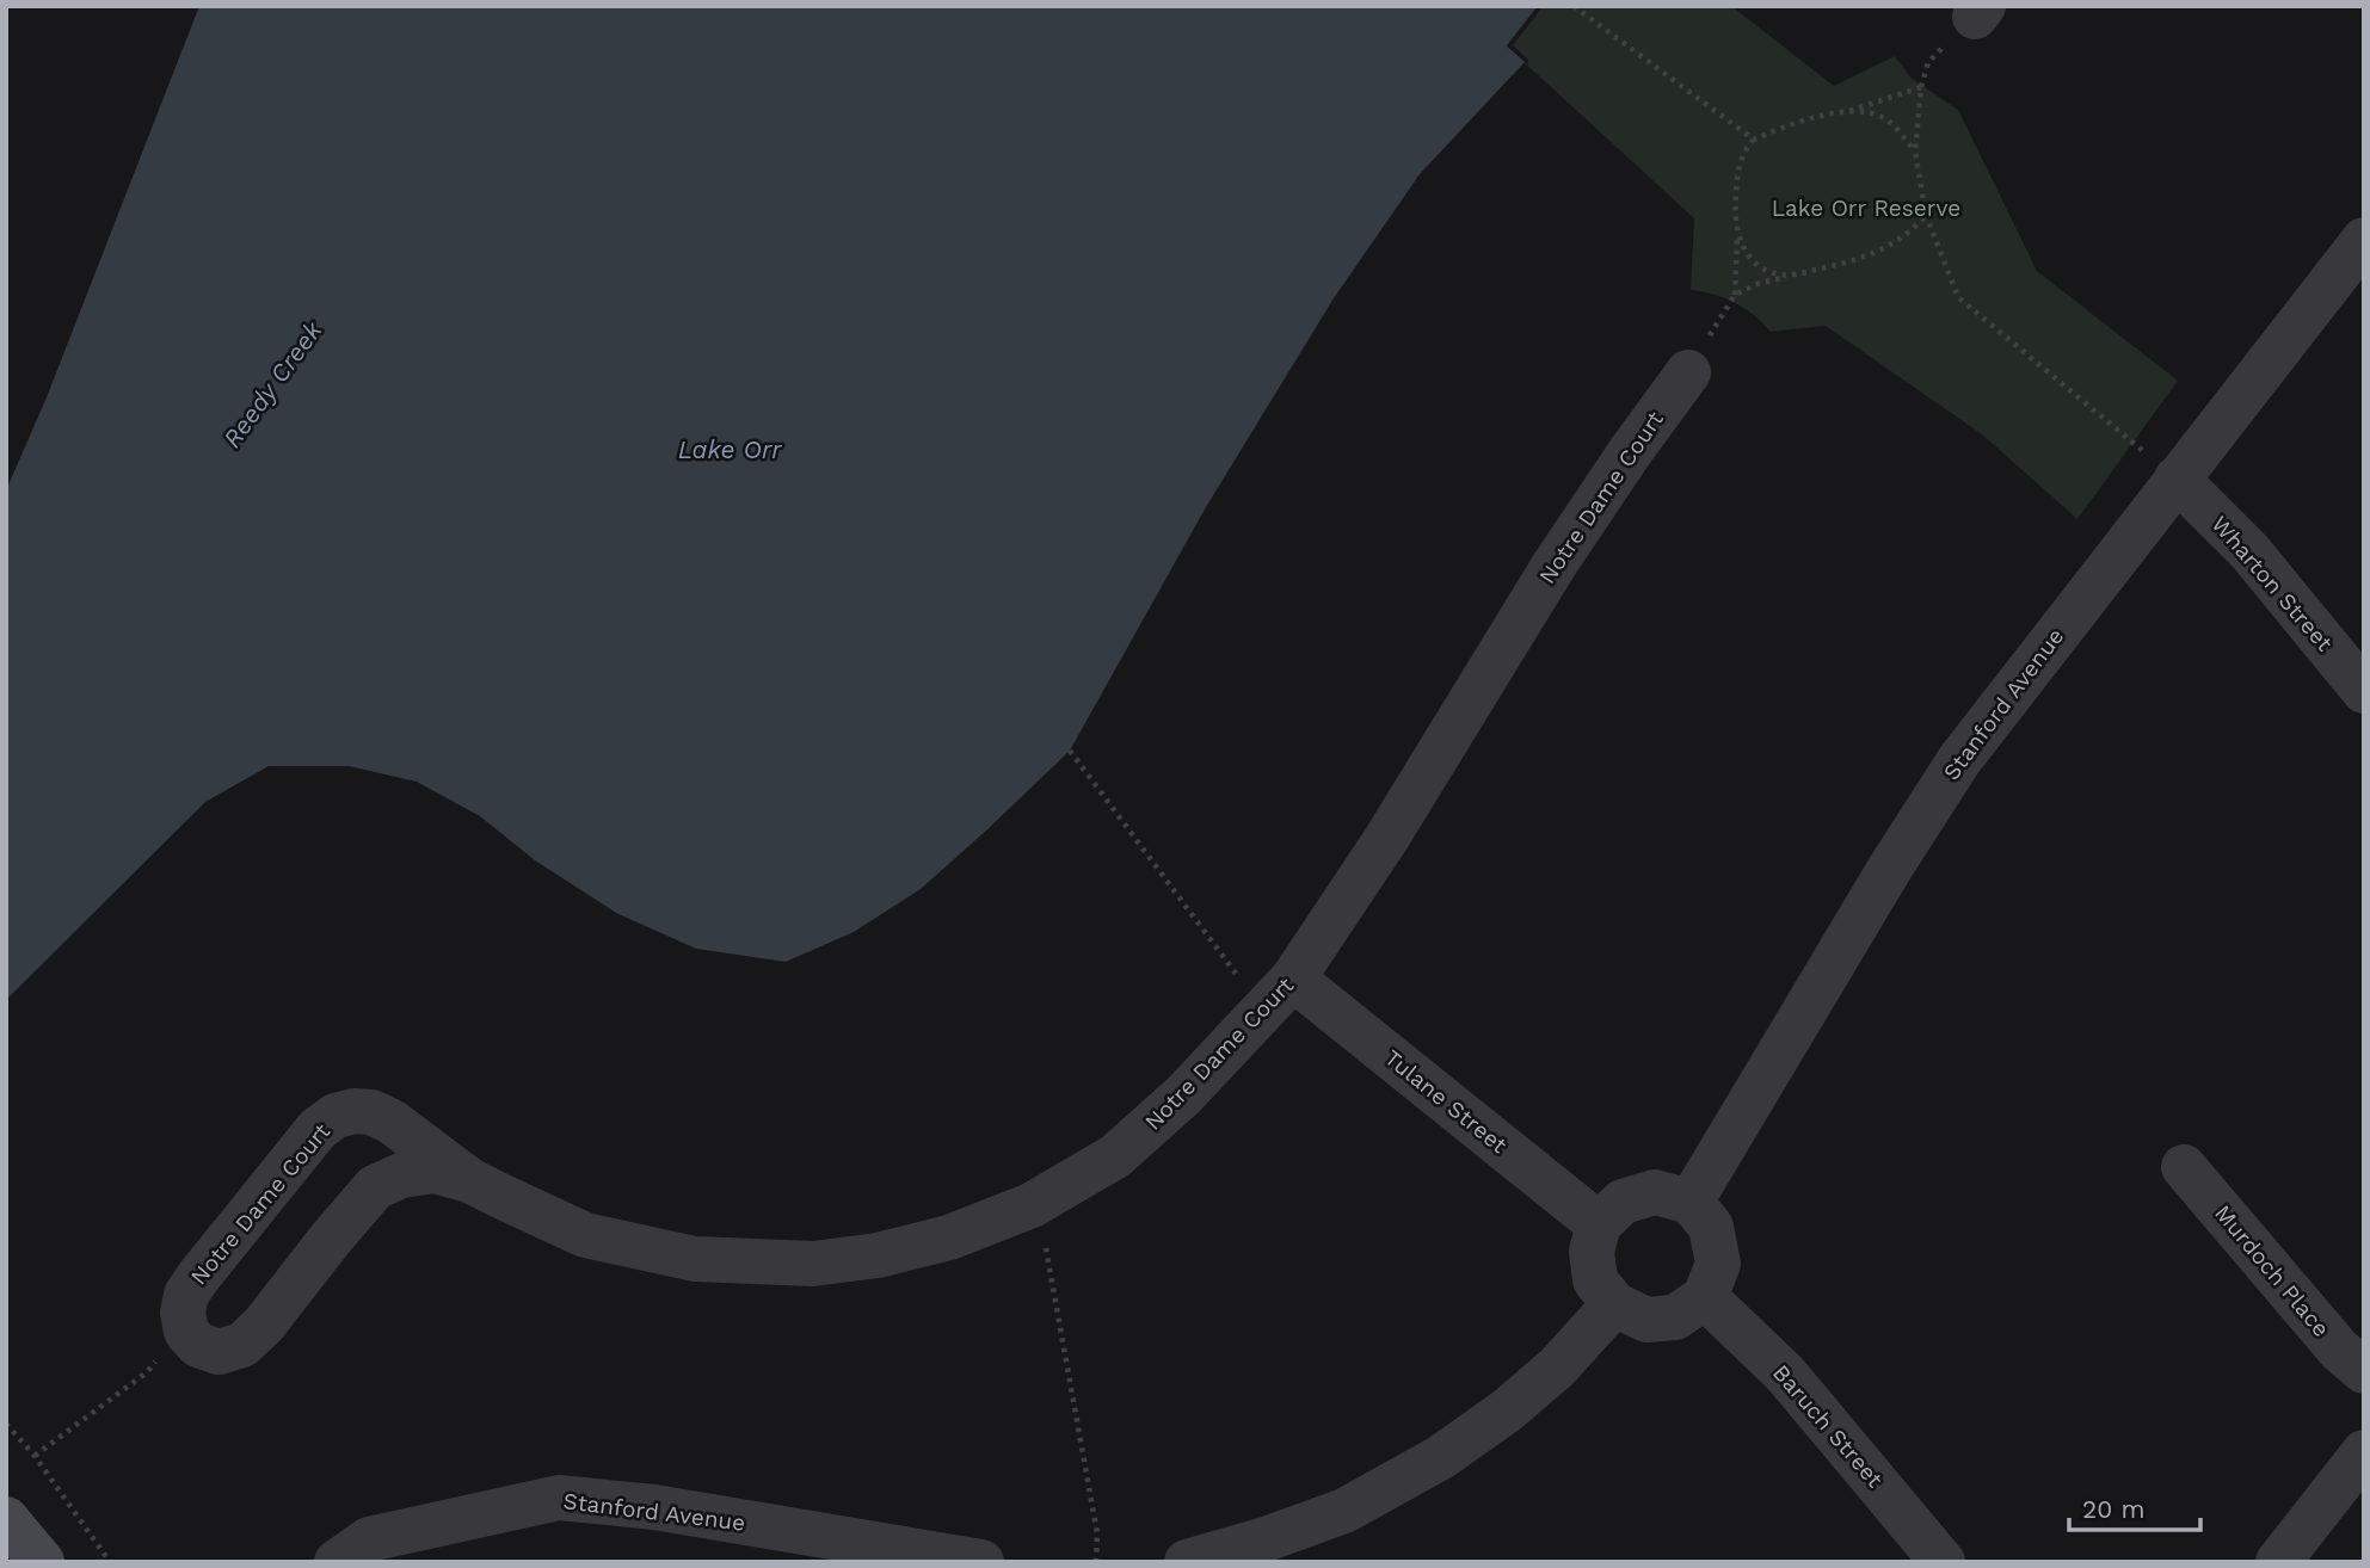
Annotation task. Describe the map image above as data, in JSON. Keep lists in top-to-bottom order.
{
  "streets": {
    "street": [
      "Notre Dame Court",
      "Wharton Street",
      "Stanford Avenue",
      "Tulane Street",
      "Murdoch Place",
      "Baruch Street"
    ]
  },
  "crossings": [
    ["Notre Dame Court", "Tulane Street"],
    ["Wharton Street", "Stanford Avenue"],
    ["Stanford Avenue", "Tulane Street"],
    ["Stanford Avenue", "Baruch Street"],
    ["Tulane Street", "Baruch Street"]
  ],
  "water": ["Reedy Creek", "Lake Orr"],
  "parks": ["Lake Orr Reserve"],
  "scale_bar": "20 m"
}
